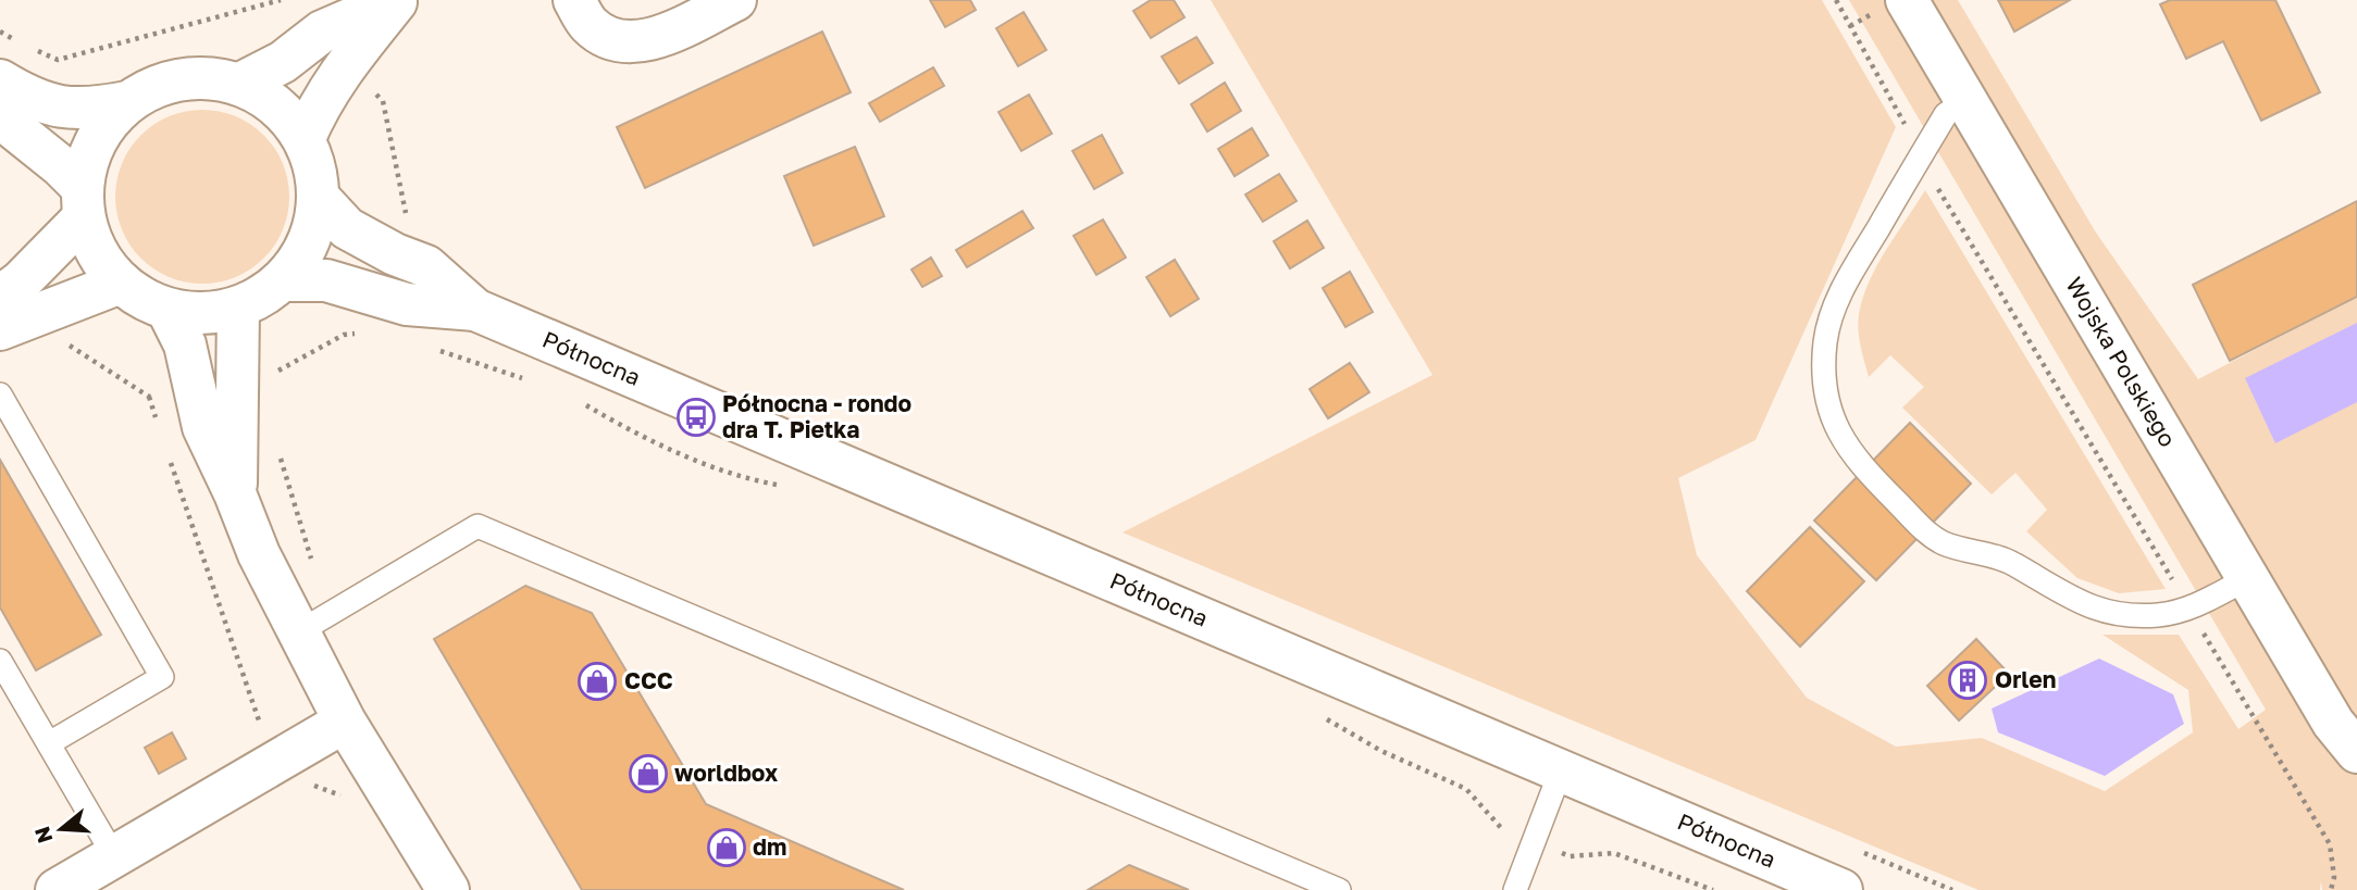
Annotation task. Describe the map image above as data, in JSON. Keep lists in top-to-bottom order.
{
  "streets": {
    "street": ["Północna", "Wojska Polskiego"]
  },
  "places": {
    "bus stop": ["Północna - rondo dra T. Pietka"],
    "building": ["Orlen"],
    "shop": ["CCC", "worldbox", "dm"]
  },
  "north": "left"
}
